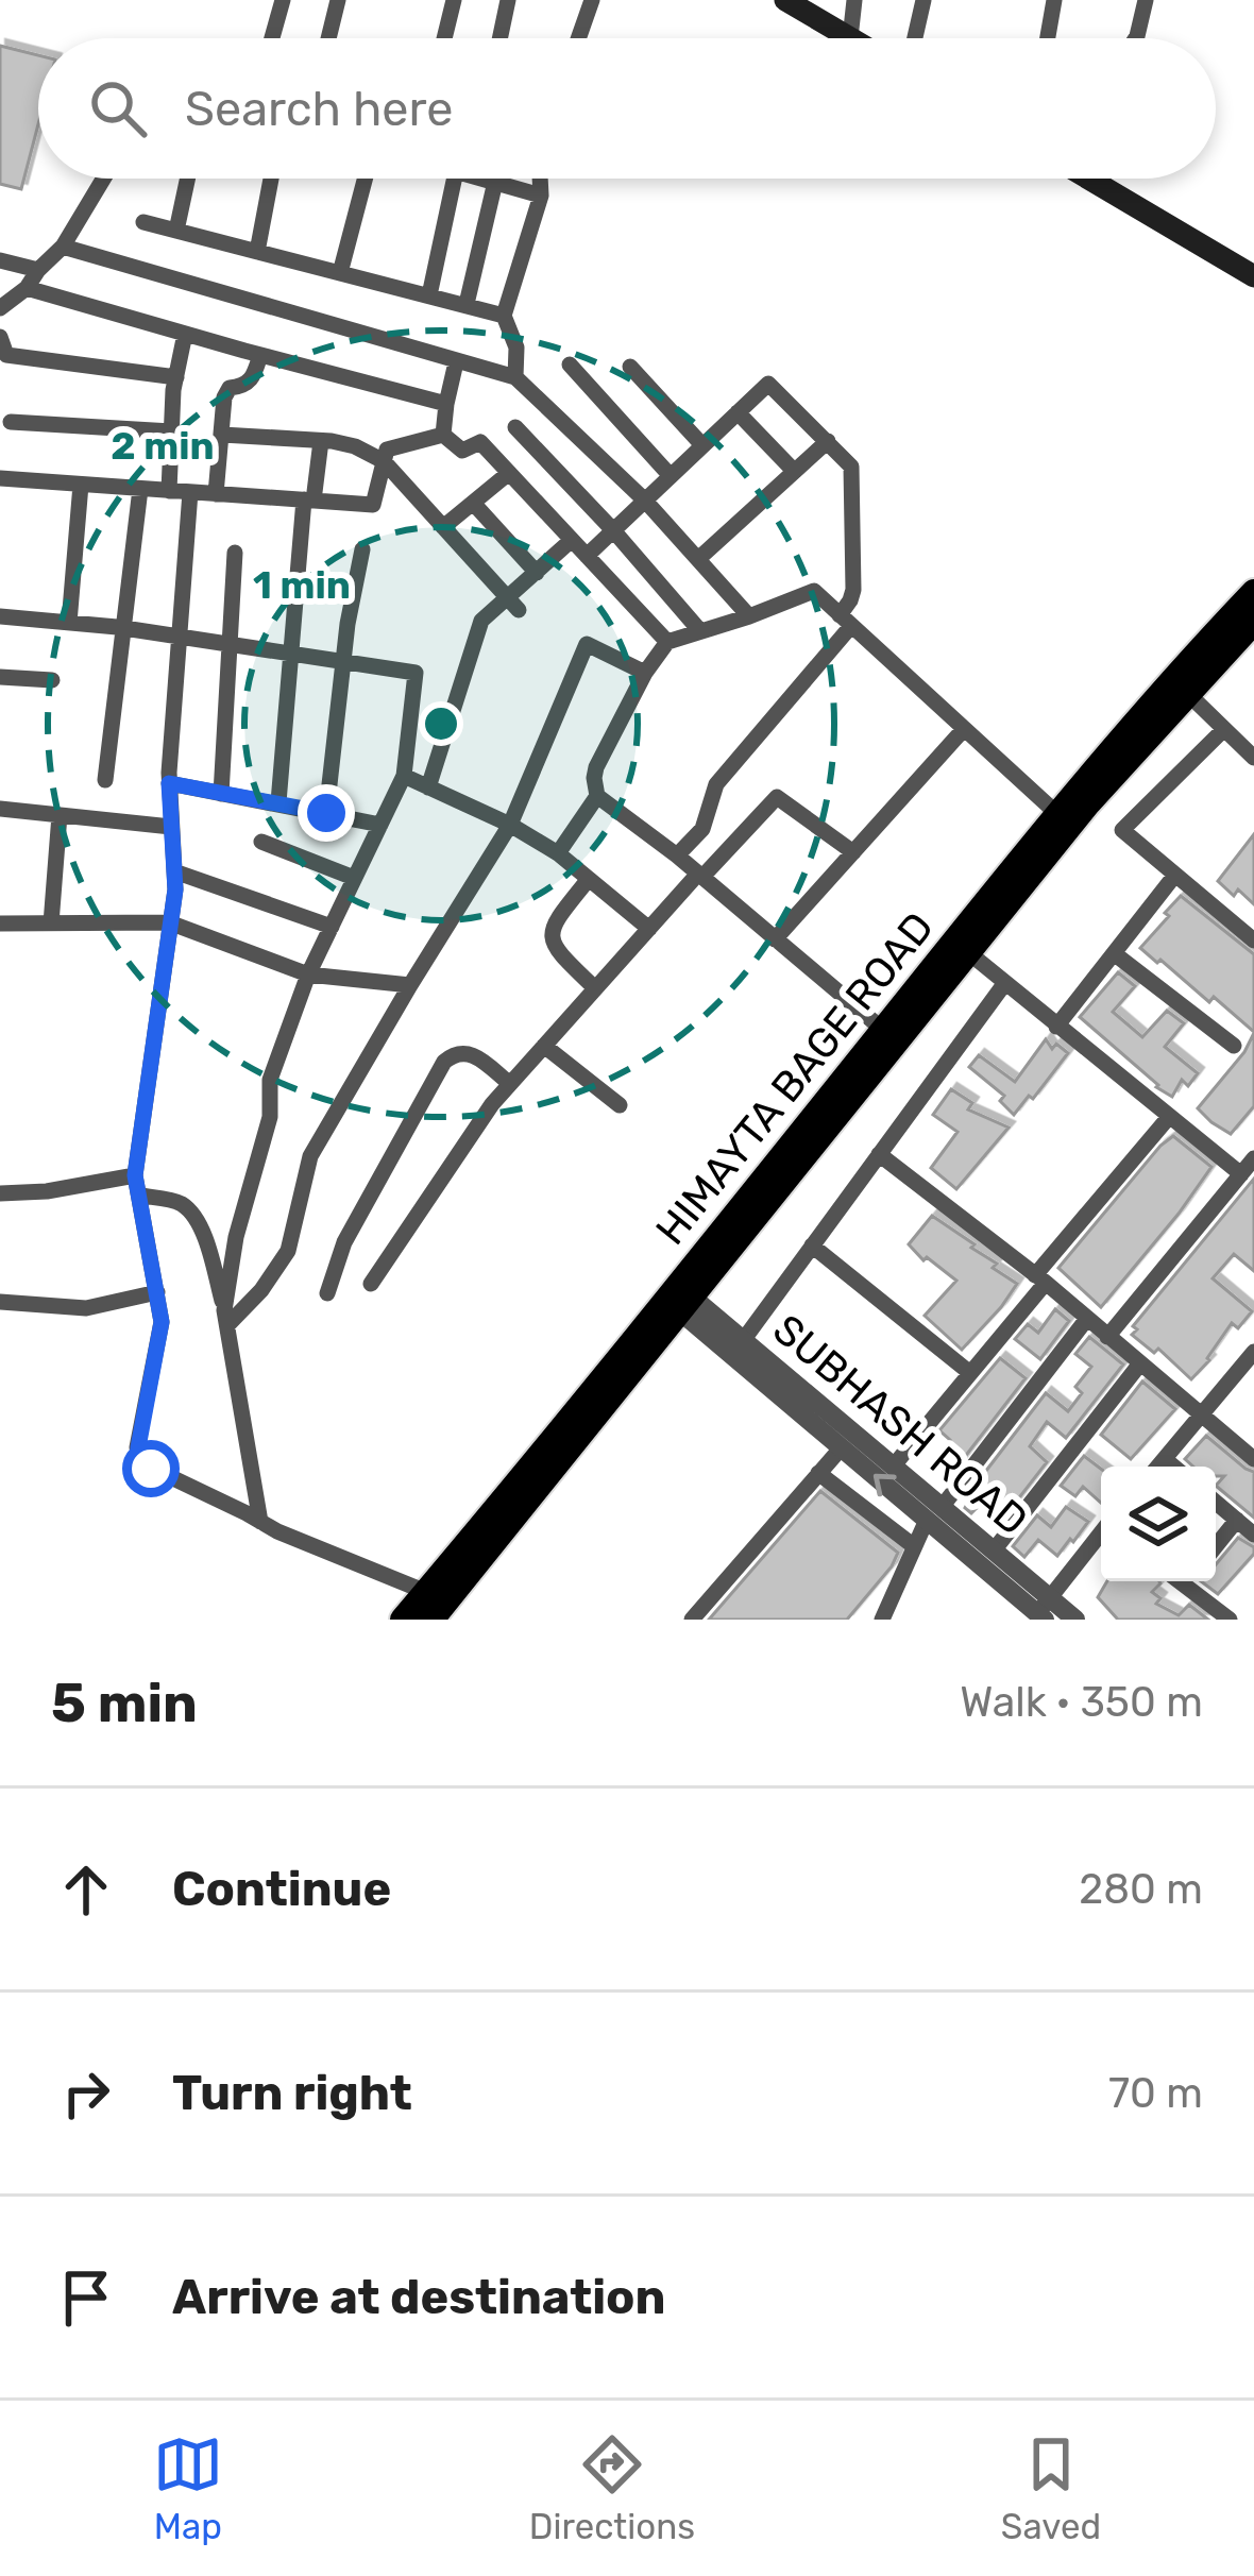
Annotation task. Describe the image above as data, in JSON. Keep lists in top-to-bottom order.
{
  "streets": {
    "main road": ["HIMAYTA BAGE ROAD"],
    "street": ["SUBHASH ROAD"]
  },
  "crossings": [
    ["HIMAYTA BAGE ROAD", "SUBHASH ROAD"]
  ],
  "page": {
    "search": "Search here",
    "heading": ["5 min", "Walk · 350 m"],
    "list": [
      ["Continue", "280 m"],
      ["Turn right", "70 m"],
      "Arrive at destination"
    ],
    "nav": ["Map", "Directions", "Saved"]
  },
  "rings": ["2 min", "1 min"]
}
